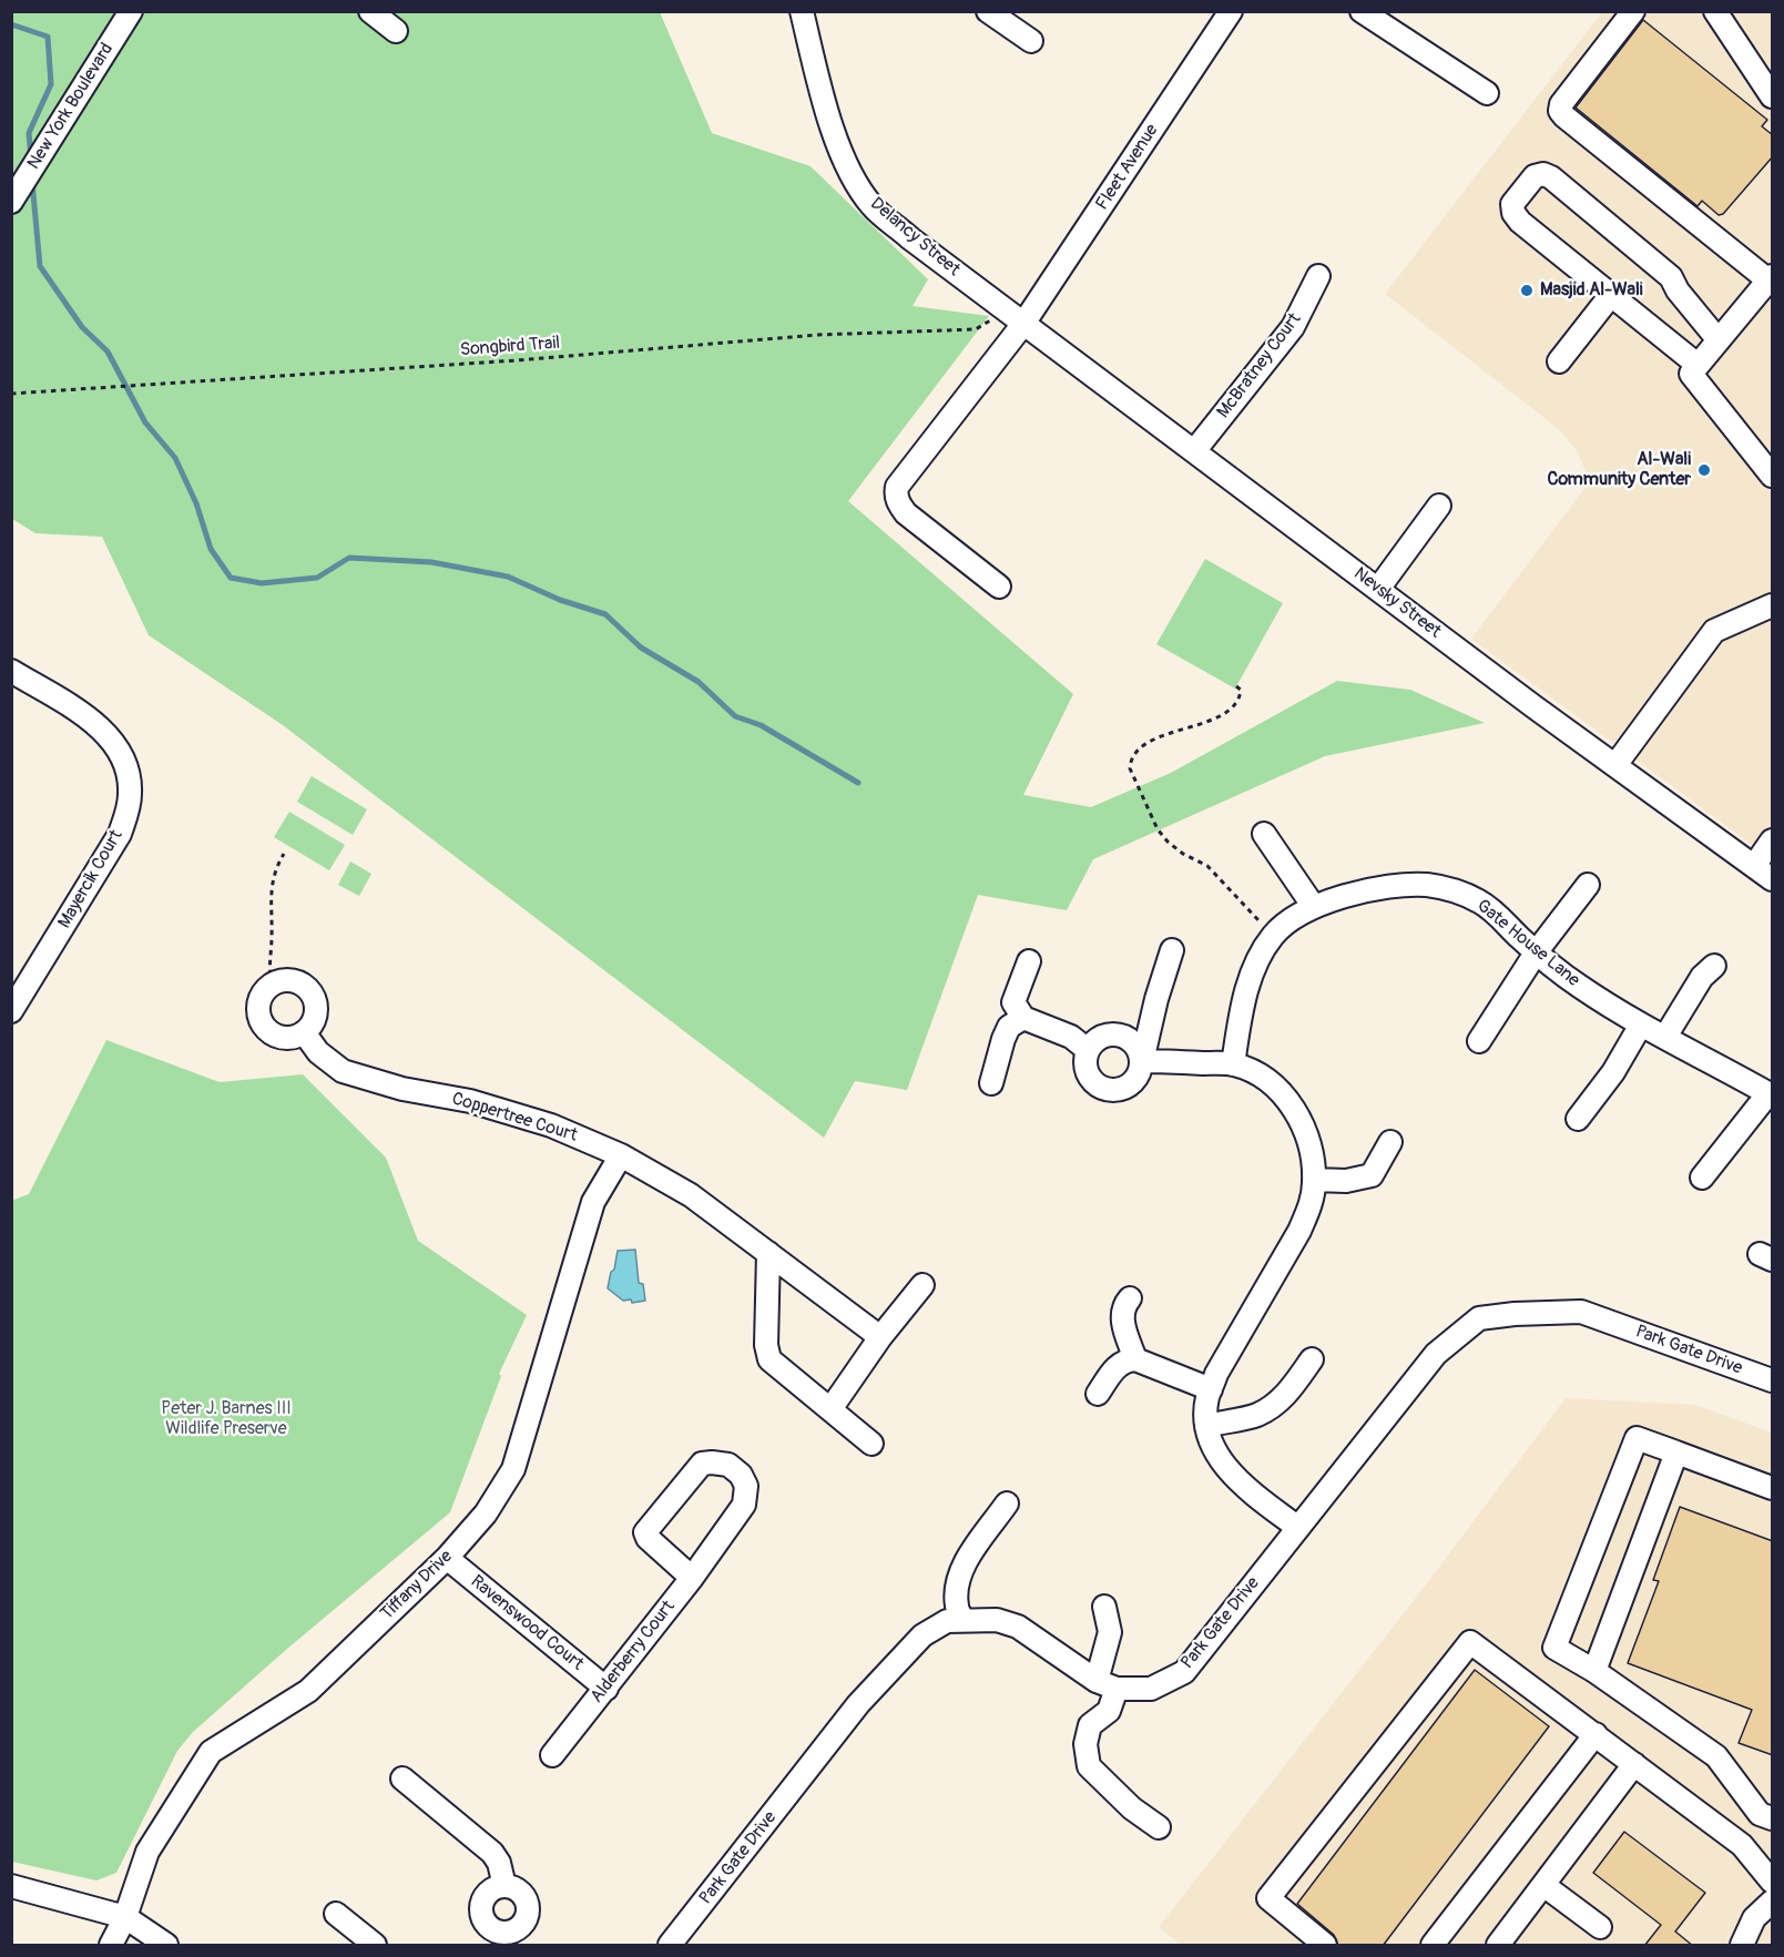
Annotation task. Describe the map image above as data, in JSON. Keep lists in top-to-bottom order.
{
  "streets": {
    "street": [
      "New York Boulevard",
      "Fleet Avenue",
      "Delancy Street",
      "McBratney Court",
      "Nevsky Street",
      "Mayercik Court",
      "Gate House Lane",
      "Coppertree Court",
      "Park Gate Drive",
      "Tiffany Drive",
      "Ravenswood Court",
      "Alderberry Court"
    ],
    "path": ["Songbird Trail"]
  },
  "crossings": [
    ["Fleet Avenue", "Delancy Street"],
    ["Fleet Avenue", "Nevsky Street"],
    ["Delancy Street", "Songbird Trail"],
    ["Delancy Street", "Nevsky Street"],
    ["McBratney Court", "Nevsky Street"],
    ["Coppertree Court", "Tiffany Drive"],
    ["Tiffany Drive", "Ravenswood Court"],
    ["Ravenswood Court", "Alderberry Court"]
  ],
  "parks": ["Peter J. Barnes III Wildlife Preserve"],
  "places": ["Masjid Al-Wali", "Al-Wali Community Center"]
}
